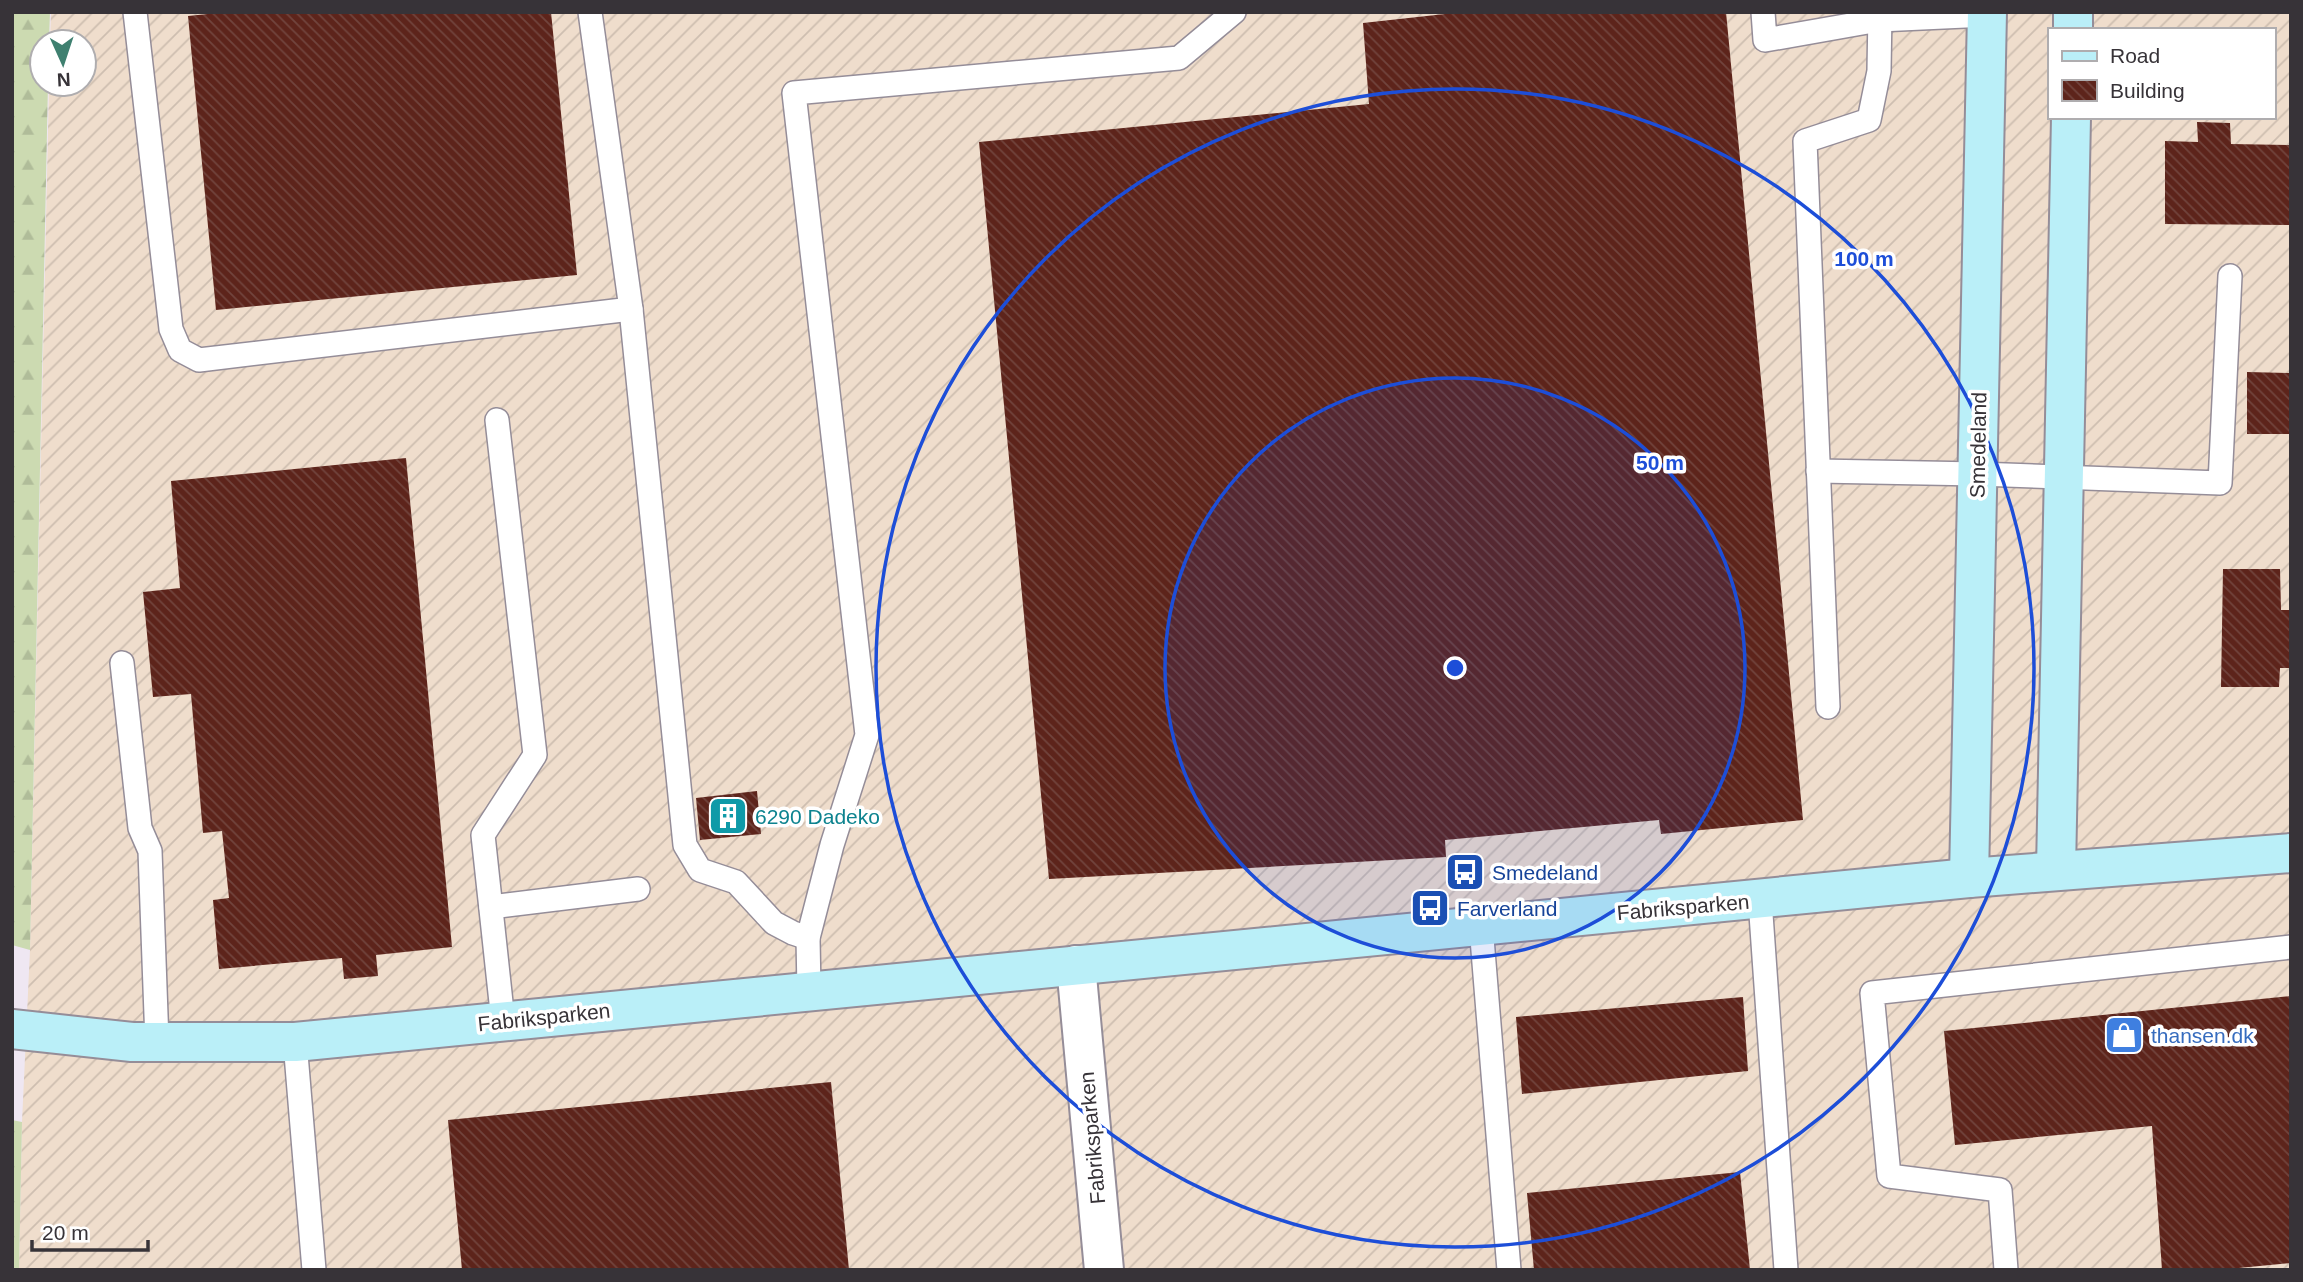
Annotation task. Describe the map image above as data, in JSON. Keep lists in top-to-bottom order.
{
  "streets": {
    "street": ["Smedeland", "Fabriksparken"]
  },
  "crossings": [
    ["Smedeland", "Fabriksparken"]
  ],
  "places": {
    "building": ["6290 Dadeko"],
    "bus stop": ["Smedeland", "Farverland"],
    "shop": ["thansen.dk"]
  },
  "legend": ["Road", "Building"],
  "scale_bar": "20 m",
  "north": "bottom",
  "rings": ["100 m", "50 m"]
}
